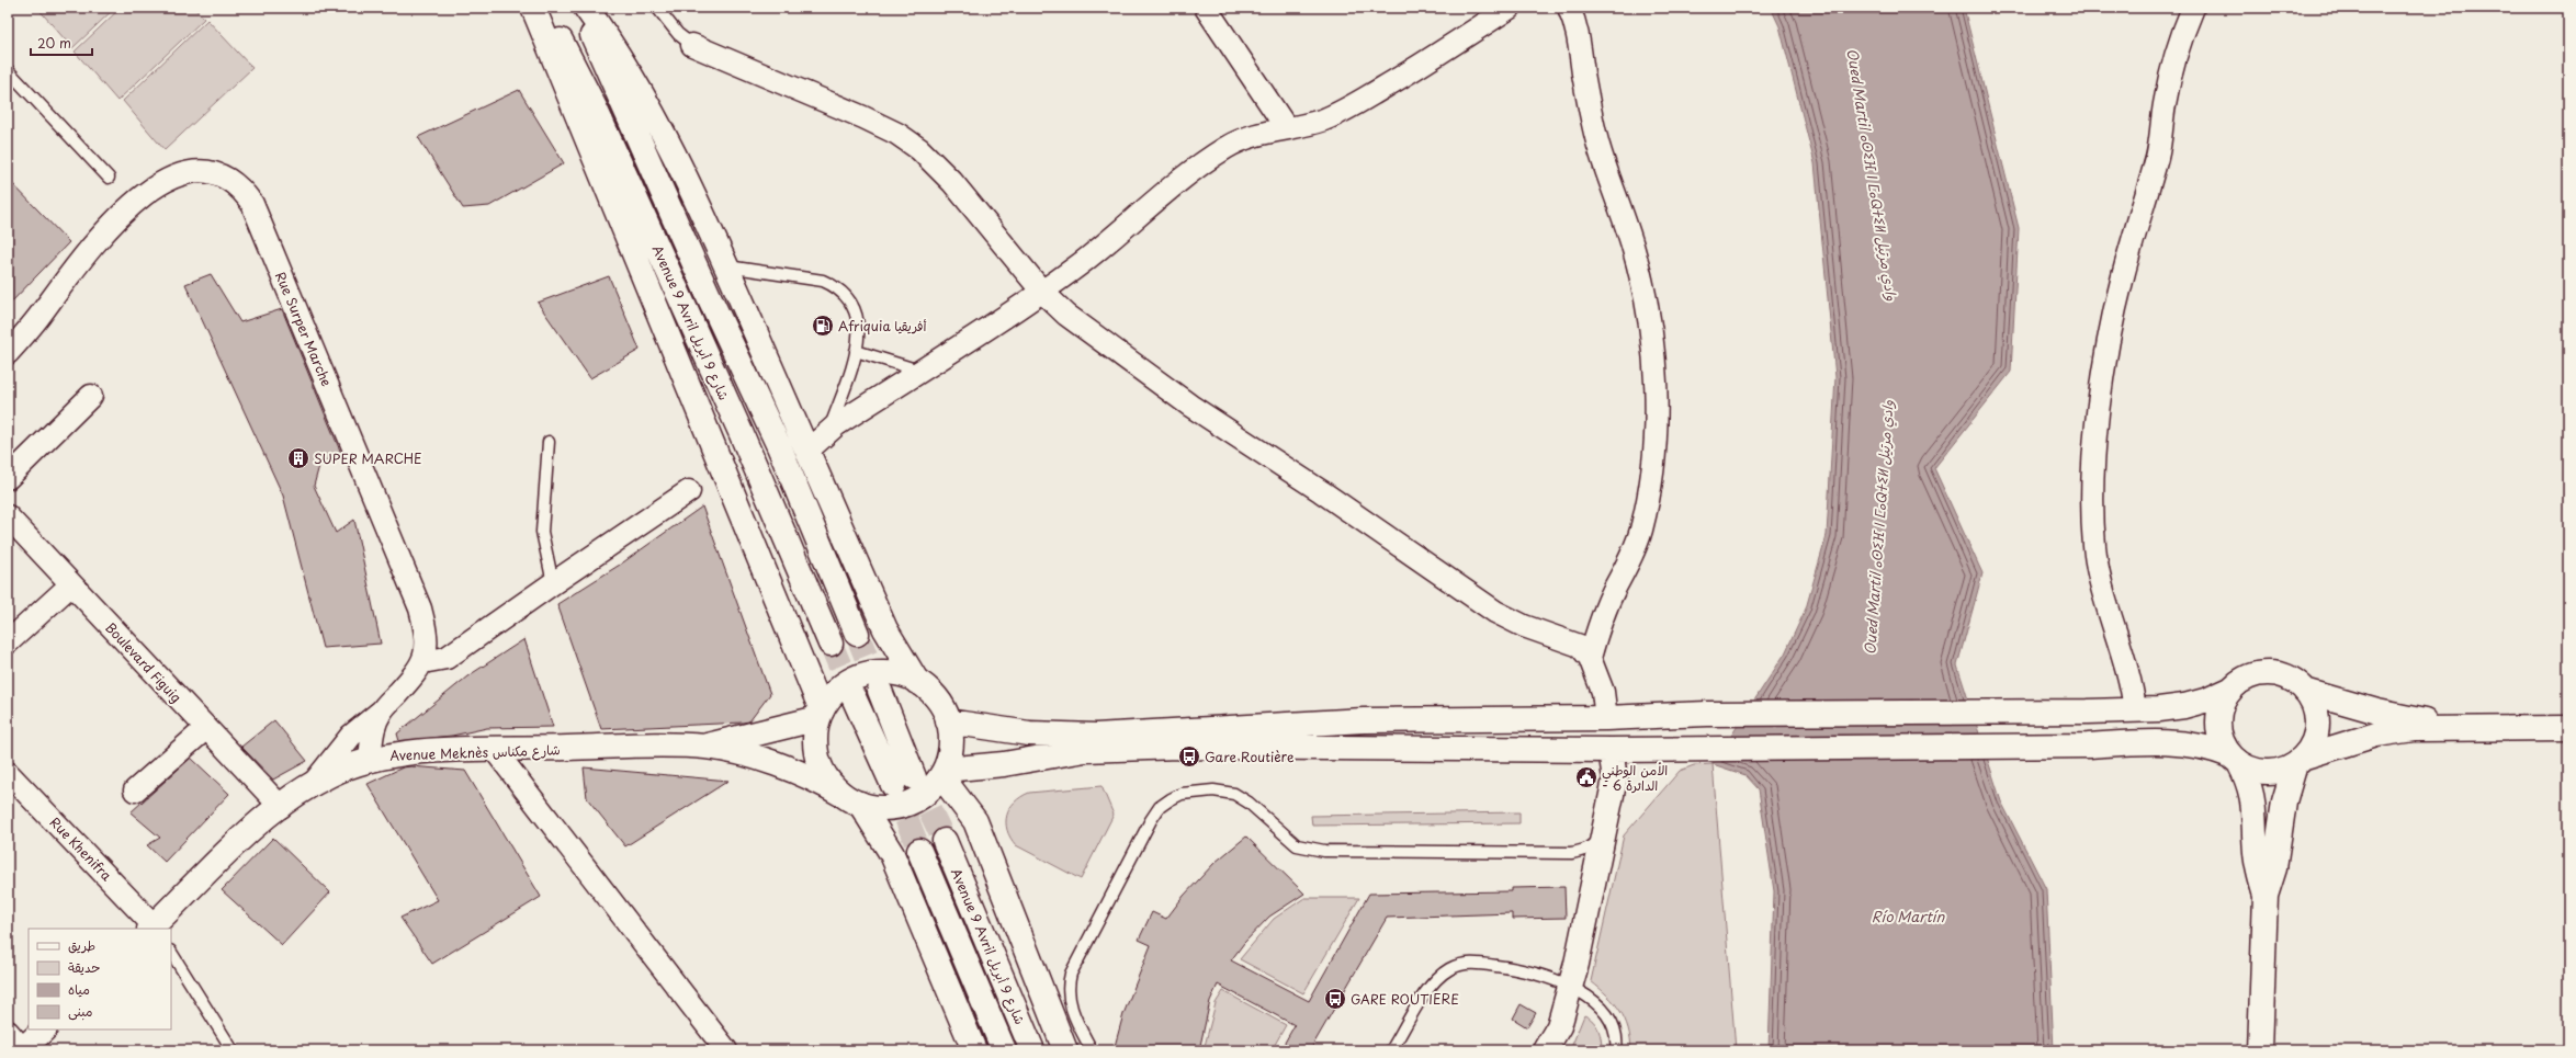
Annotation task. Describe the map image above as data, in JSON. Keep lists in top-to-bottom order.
{
  "streets": {
    "main road": ["Avenue 9 Avril شارع 9 أبريل", "Avenue Meknès شارع مكناس"],
    "street": ["Rue Surper Marche", "Boulevard Figuig", "Rue Khenifra"]
  },
  "crossings": [
    ["Rue Surper Marche", "Avenue Meknès شارع مكناس"],
    ["Boulevard Figuig", "Avenue Meknès شارع مكناس"],
    ["Avenue Meknès شارع مكناس", "Rue Khenifra"]
  ],
  "water": ["Oued Martil ⴰⵙⵉⴼ ⵏ ⵎⴰⵕⵜⵉⵍ وادي مرتيل", "Río Martín"],
  "places": {
    "fuel station": ["Afriquia أفريقيا"],
    "building": ["SUPER MARCHE"],
    "bus stop": ["Gare Routière", "GARE ROUTIERE"],
    "public building": ["الأمن الوطني - الدائرة 6"]
  },
  "legend": [
    "طريق",
    "حديقة",
    "مياه",
    "مبنى"
  ],
  "scale_bar": "20 m"
}
